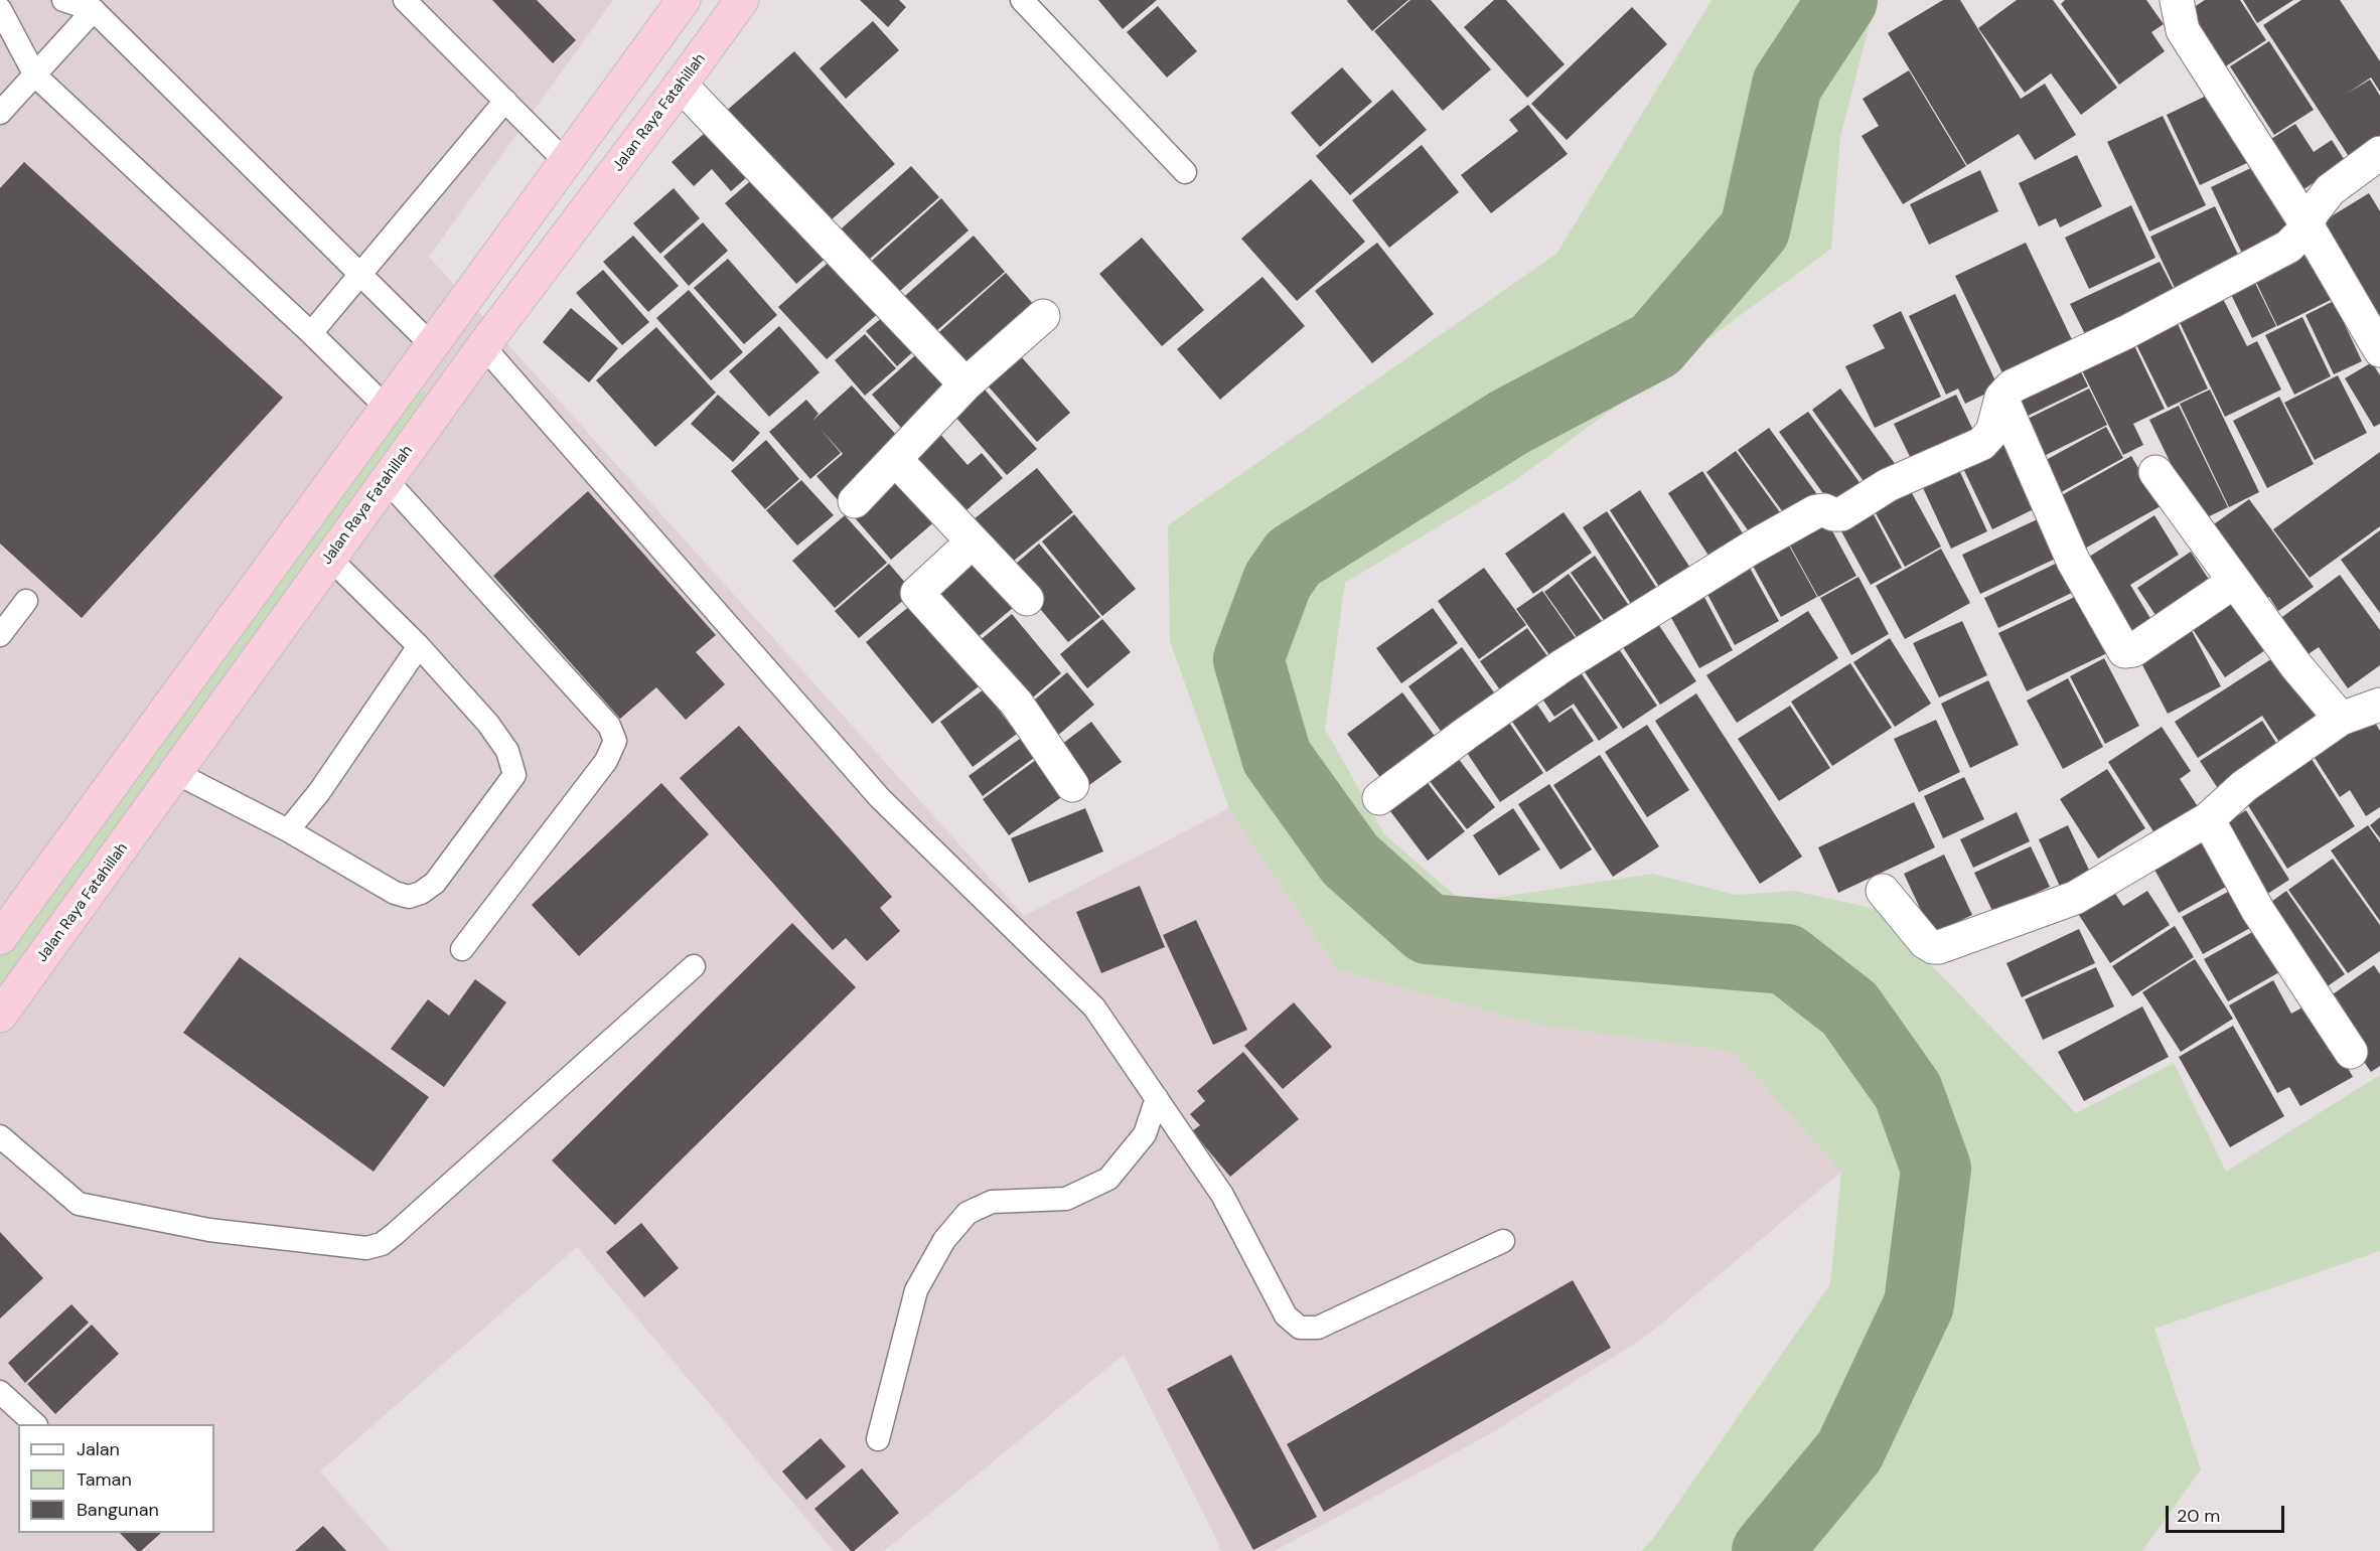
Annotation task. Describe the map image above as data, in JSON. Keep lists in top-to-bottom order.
{
  "streets": {
    "highway": ["Jalan Raya Fatahillah"]
  },
  "legend": ["Jalan", "Taman", "Bangunan"],
  "scale_bar": "20 m"
}
